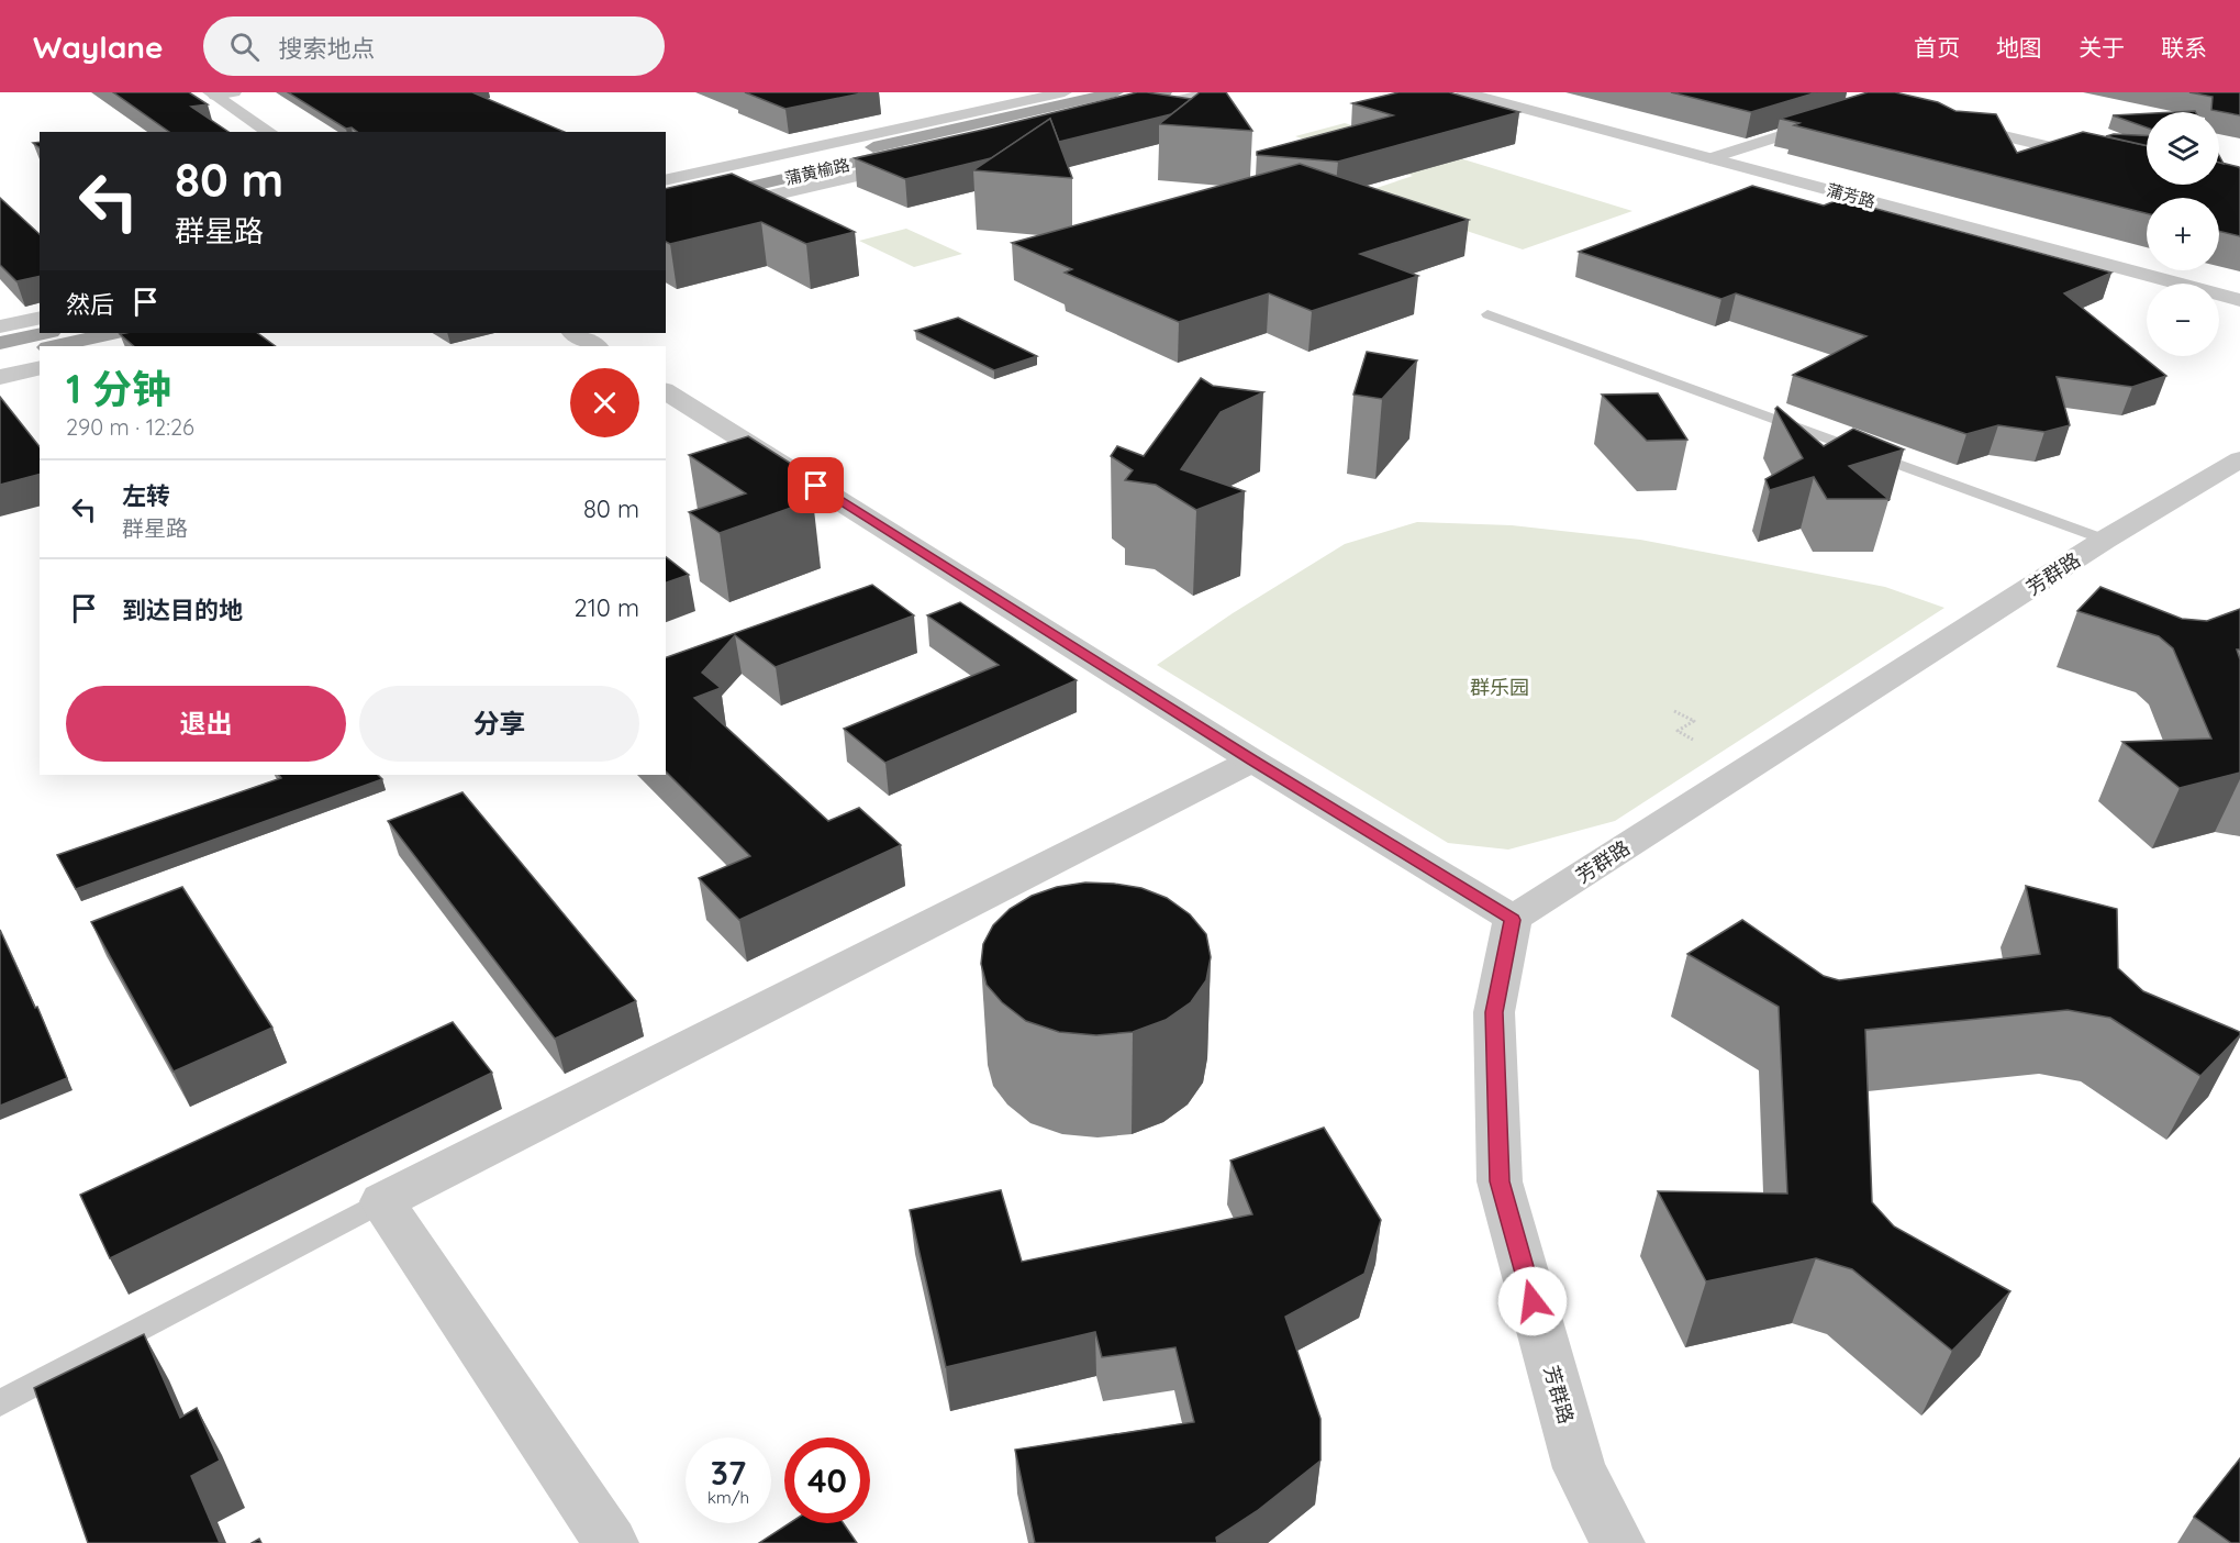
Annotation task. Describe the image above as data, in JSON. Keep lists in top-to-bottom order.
{
  "streets": {
    "main road": ["蒲黄榆路"],
    "street": ["蒲芳路", "芳群路"]
  },
  "parks": ["群乐园"],
  "page": {
    "header": "Waylane",
    "search": "搜索地点",
    "nav": [
      "首页",
      "地图",
      "关于",
      "联系"
    ],
    "map_buttons": ["+", "−"],
    "turn": ["80 m", "群星路"],
    "then": "然后",
    "heading": ["1 分钟", "290 m · 12:26"],
    "list": [
      {
        "name": "左转",
        "note": "群星路",
        "value": "80 m"
      },
      {
        "name": "到达目的地",
        "value": "210 m"
      }
    ],
    "buttons": ["退出", "分享"],
    "speed": "37 km/h",
    "limit": "40"
  }
}
